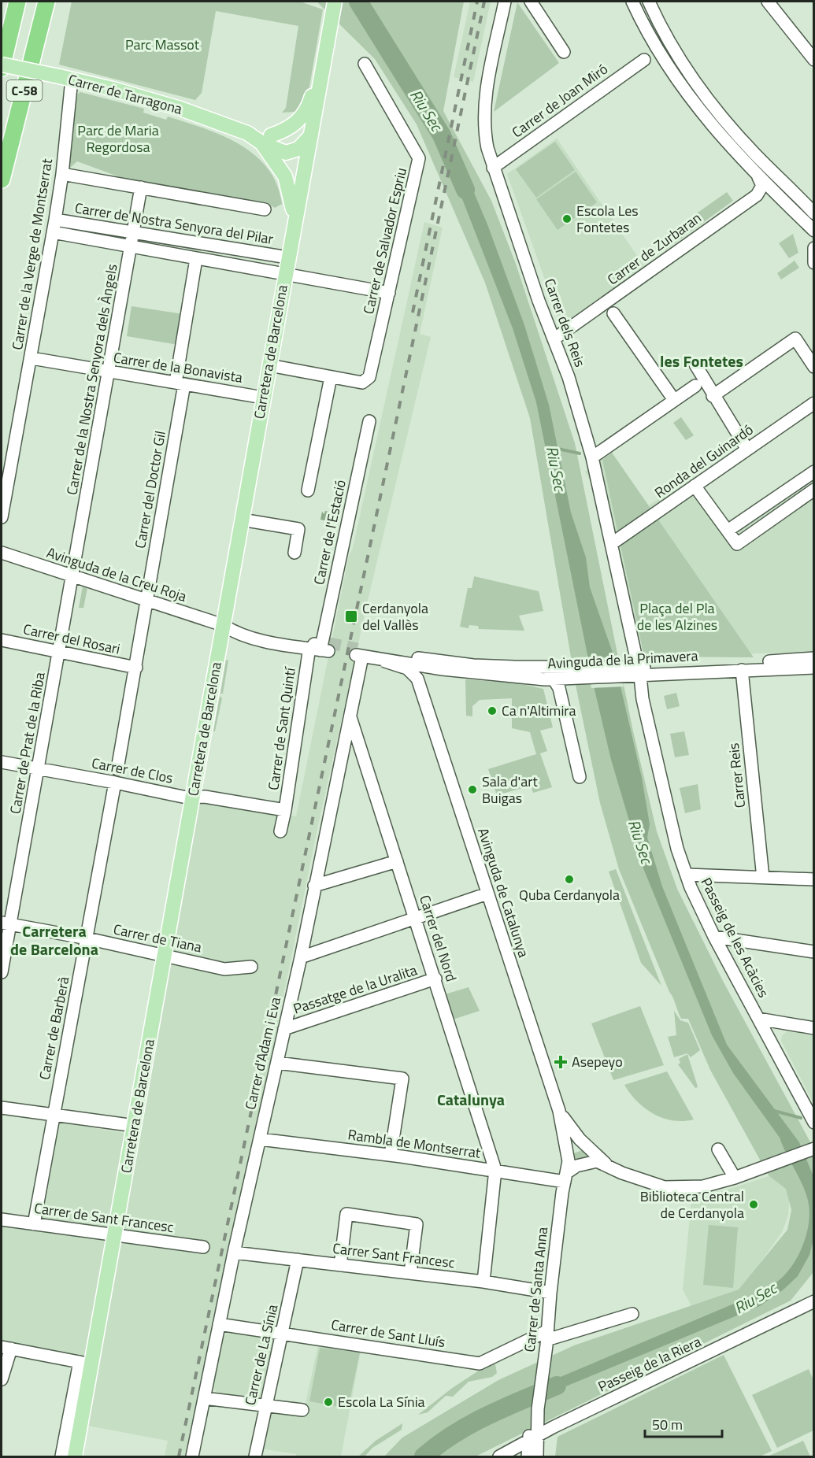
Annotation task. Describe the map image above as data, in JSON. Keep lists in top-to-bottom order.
{
  "streets": {
    "highway": ["C-58"],
    "main road": ["Carrer de Tarragona", "Carretera de Barcelona"],
    "street": [
      "Carrer de Joan Miró",
      "Carrer de Nostra Senyora del Pilar",
      "Carrer de Salvador Espriu",
      "Carrer de Zurbaran",
      "Carrer de la Verge de Montserrat",
      "Carrer dels Reis",
      "Carrer de la Bonavista",
      "Carrer de la Nostra Senyora dels Àngels",
      "Ronda del Guinardó",
      "Carrer del Doctor Gil",
      "Carrer de l'Estació",
      "Avinguda de la Creu Roja",
      "Carrer del Rosari",
      "Avinguda de la Primavera",
      "Carrer de Sant Quintí",
      "Carrer de Prat de la Riba",
      "Carrer de Clos",
      "Carrer Reis",
      "Avinguda de Catalunya",
      "Passeig de les Acàcies",
      "Carrer de Tiana",
      "Carrer del Nord",
      "Passatge de la Uralita",
      "Carrer de Barberà",
      "Carrer d'Adam i Eva",
      "Rambla de Montserrat",
      "Carrer de Sant Francesc",
      "Carrer Sant Francesc",
      "Carrer de Santa Anna",
      "Carrer de Sant Lluís",
      "Carrer de La Sínia",
      "Passeig de la Riera"
    ]
  },
  "crossings": [
    ["C-58", "Carrer de Tarragona"],
    ["Carrer de Tarragona", "Carrer de la Verge de Montserrat"],
    ["Carrer de Joan Miró", "Carrer dels Reis"],
    ["Carrer de Nostra Senyora del Pilar", "Carrer de Salvador Espriu"],
    ["Carrer de Nostra Senyora del Pilar", "Carrer de la Verge de Montserrat"],
    ["Carrer de Nostra Senyora del Pilar", "Carretera de Barcelona"],
    ["Carrer de Nostra Senyora del Pilar", "Carrer de la Nostra Senyora dels Àngels"],
    ["Carrer de Nostra Senyora del Pilar", "Carrer del Doctor Gil"],
    ["Carrer de Zurbaran", "Carrer dels Reis"],
    ["Carrer de la Verge de Montserrat", "Carrer de la Bonavista"],
    ["Carrer dels Reis", "Ronda del Guinardó"],
    ["Carrer dels Reis", "Avinguda de la Primavera"],
    ["Carrer dels Reis", "Passeig de les Acàcies"],
    ["Carretera de Barcelona", "Carrer de la Bonavista"],
    ["Carretera de Barcelona", "Avinguda de la Creu Roja"],
    ["Carretera de Barcelona", "Carrer de Clos"],
    ["Carretera de Barcelona", "Carrer de Tiana"],
    ["Carretera de Barcelona", "Carrer de Sant Francesc"],
    ["Carrer de la Bonavista", "Carrer de la Nostra Senyora dels Àngels"],
    ["Carrer de la Bonavista", "Carrer del Doctor Gil"],
    ["Carrer de la Nostra Senyora dels Àngels", "Avinguda de la Creu Roja"],
    ["Carrer de la Nostra Senyora dels Àngels", "Carrer de Prat de la Riba"],
    ["Carrer del Doctor Gil", "Avinguda de la Creu Roja"],
    ["Carrer de l'Estació", "Carrer de Sant Quintí"],
    ["Avinguda de la Creu Roja", "Carrer de Prat de la Riba"],
    ["Carrer del Rosari", "Carrer de Prat de la Riba"],
    ["Avinguda de la Primavera", "Carrer Reis"],
    ["Avinguda de la Primavera", "Avinguda de Catalunya"],
    ["Avinguda de la Primavera", "Passeig de les Acàcies"],
    ["Carrer de Sant Quintí", "Carrer de Clos"],
    ["Carrer de Prat de la Riba", "Carrer de Clos"],
    ["Carrer de Prat de la Riba", "Carrer de Tiana"],
    ["Carrer de Clos", "Carrer de Barberà"],
    ["Avinguda de Catalunya", "Carrer d'Adam i Eva"],
    ["Avinguda de Catalunya", "Rambla de Montserrat"],
    ["Avinguda de Catalunya", "Carrer de Santa Anna"],
    ["Carrer de Tiana", "Carrer de Barberà"],
    ["Carrer del Nord", "Passatge de la Uralita"],
    ["Carrer del Nord", "Carrer d'Adam i Eva"],
    ["Carrer del Nord", "Rambla de Montserrat"],
    ["Passatge de la Uralita", "Carrer d'Adam i Eva"],
    ["Carrer de Barberà", "Carrer de Sant Francesc"],
    ["Carrer d'Adam i Eva", "Rambla de Montserrat"],
    ["Carrer d'Adam i Eva", "Carrer Sant Francesc"],
    ["Carrer d'Adam i Eva", "Carrer de Sant Lluís"],
    ["Rambla de Montserrat", "Carrer de Santa Anna"],
    ["Carrer Sant Francesc", "Carrer de Santa Anna"],
    ["Carrer Sant Francesc", "Carrer de La Sínia"],
    ["Carrer de Santa Anna", "Carrer de Sant Lluís"],
    ["Carrer de Santa Anna", "Passeig de la Riera"],
    ["Carrer de Sant Lluís", "Carrer de La Sínia"]
  ],
  "districts": ["les Fontetes", "Carretera de Barcelona", "Catalunya"],
  "water": ["Riu Sec"],
  "parks": ["Parc Massot", "Parc de Maria Regordosa", "Plaça del Pla de les Alzines"],
  "places": {
    "other": [
      "Escola Les Fontetes",
      "Ca n'Altimira",
      "Sala d'art Buigas",
      "Quba Cerdanyola",
      "Biblioteca Central de Cerdanyola",
      "Escola La Sínia"
    ],
    "transit": ["Cerdanyola del Vallès"],
    "health": ["Asepeyo"]
  },
  "scale_bar": "50 m"
}
